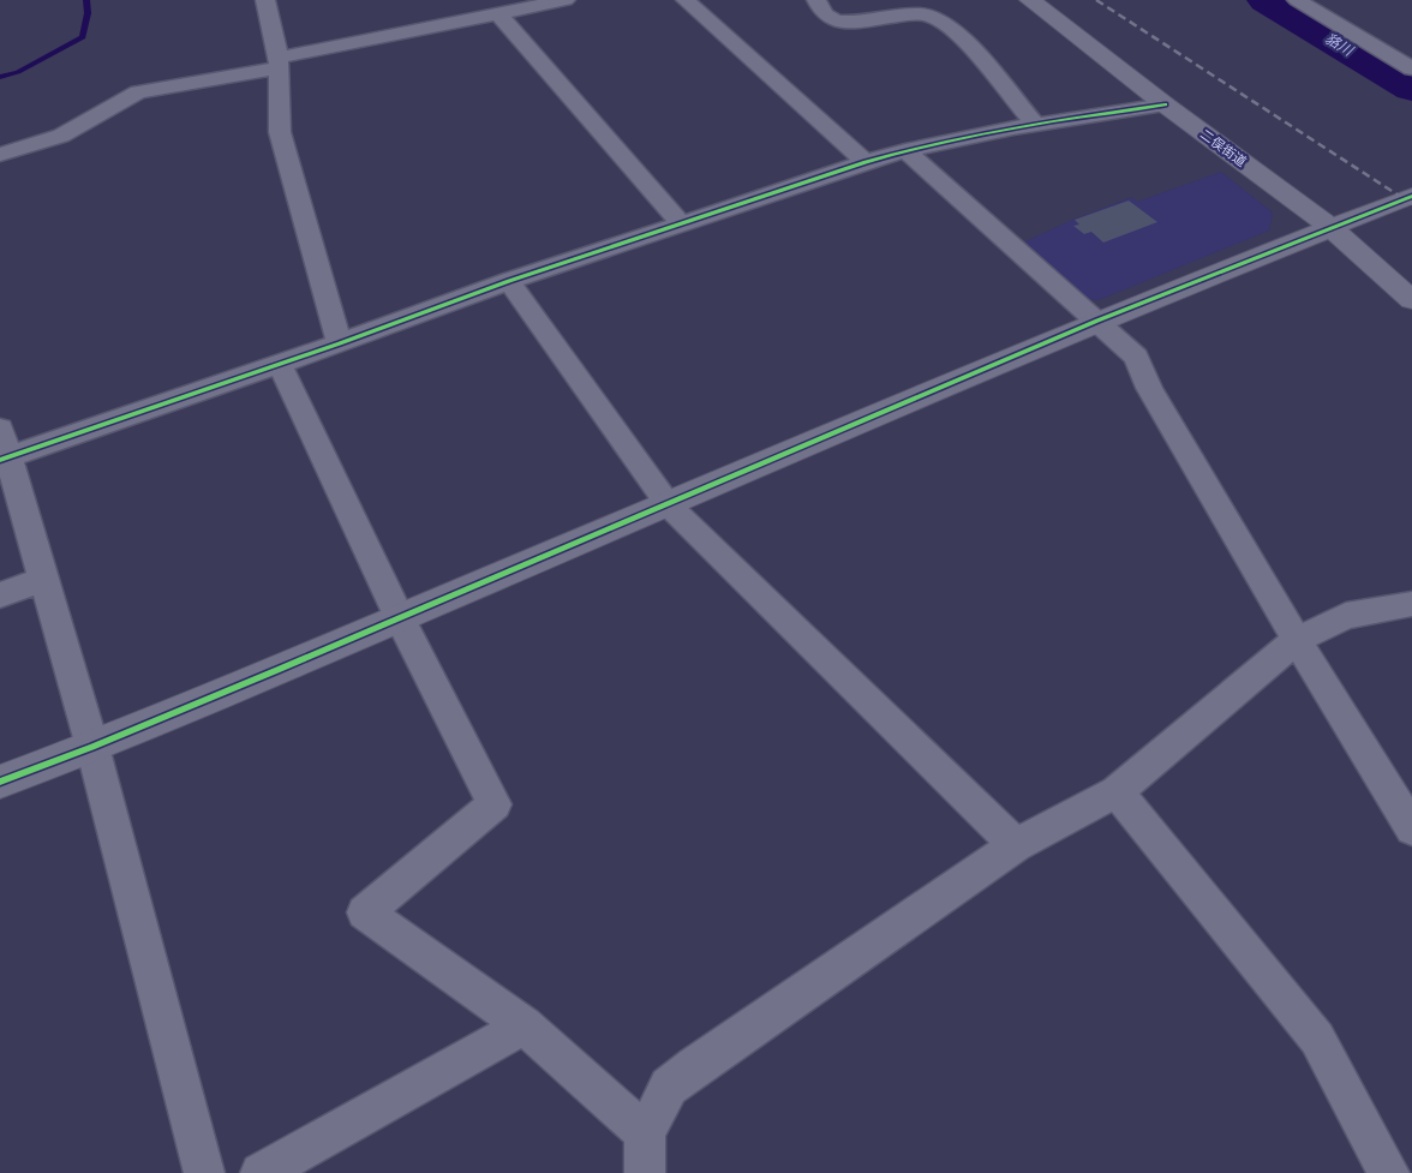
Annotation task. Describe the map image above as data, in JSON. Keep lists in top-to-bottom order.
{
  "streets": {
    "street": ["二俣街道"]
  },
  "water": ["貉川"]
}
